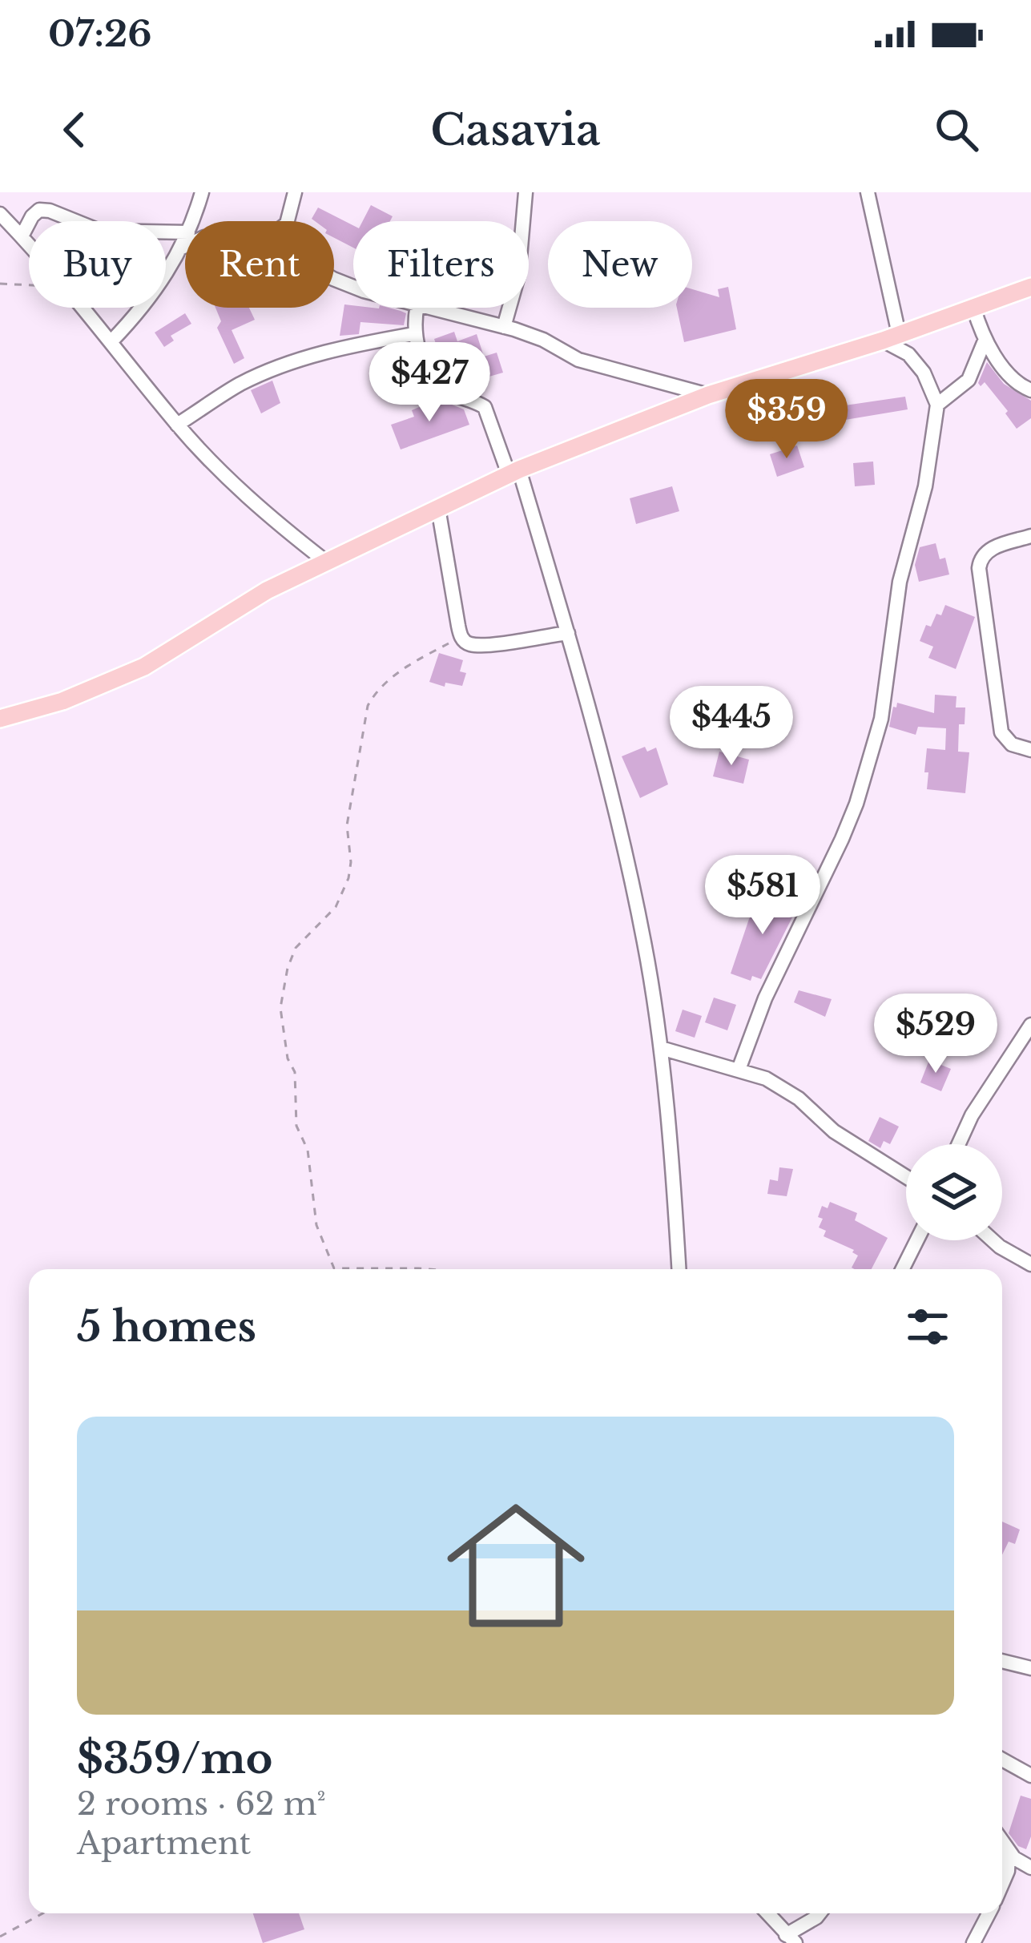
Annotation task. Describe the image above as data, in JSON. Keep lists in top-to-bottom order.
{
  "page": {
    "status": "07:26",
    "header": "Casavia",
    "chip": [
      "Buy",
      "Rent",
      "Filters",
      "New"
    ],
    "price": [
      "$427",
      "$359",
      "$445",
      "$581",
      "$529"
    ],
    "heading": "5 homes",
    "list": [
      {
        "name": "$359/mo",
        "note": "2 rooms · 62 m² · Apartment"
      }
    ]
  }
}
